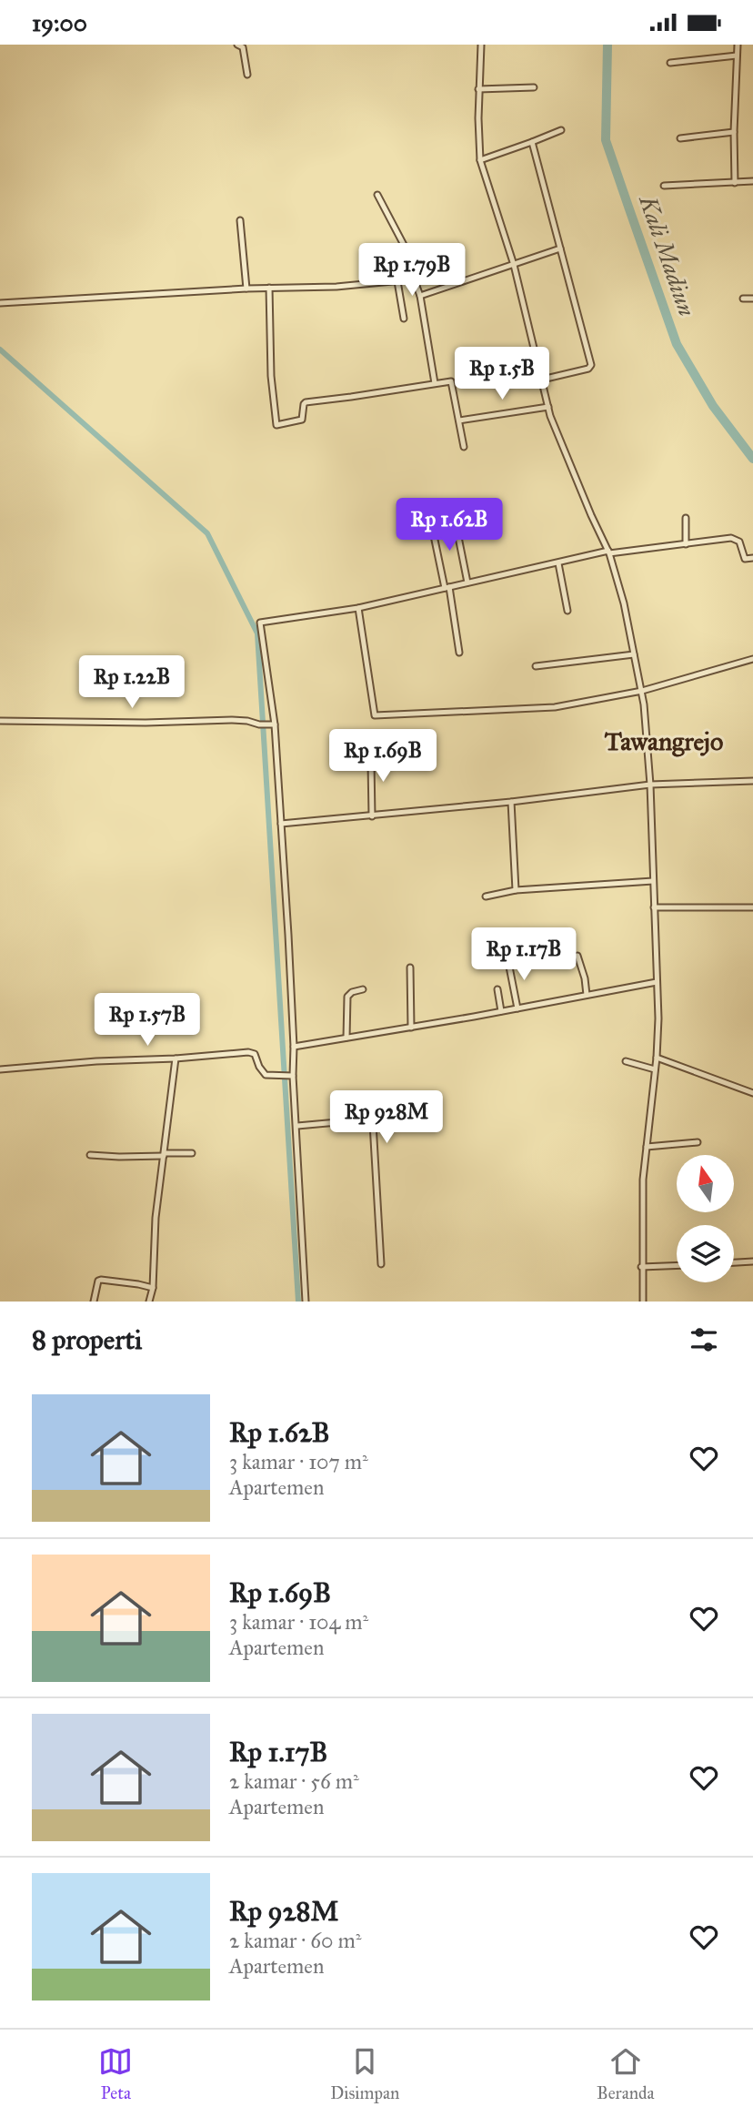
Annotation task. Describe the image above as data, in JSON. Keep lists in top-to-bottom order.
{
  "districts": ["Tawangrejo"],
  "water": ["Kali Madiun"],
  "north": "top",
  "page": {
    "status": "19:00",
    "price": [
      "Rp 1.79B",
      "Rp 1.5B",
      "Rp 1.62B",
      "Rp 1.22B",
      "Rp 1.69B",
      "Rp 1.17B",
      "Rp 1.57B",
      "Rp 928M"
    ],
    "heading": "8 properti",
    "list": [
      {
        "name": "Rp 1.62B",
        "note": "3 kamar · 107 m² · Apartemen"
      },
      {
        "name": "Rp 1.69B",
        "note": "3 kamar · 104 m² · Apartemen"
      },
      {
        "name": "Rp 1.17B",
        "note": "2 kamar · 56 m² · Apartemen"
      },
      {
        "name": "Rp 928M",
        "note": "2 kamar · 60 m² · Apartemen"
      }
    ],
    "tabs": ["Peta", "Disimpan", "Beranda"]
  }
}
